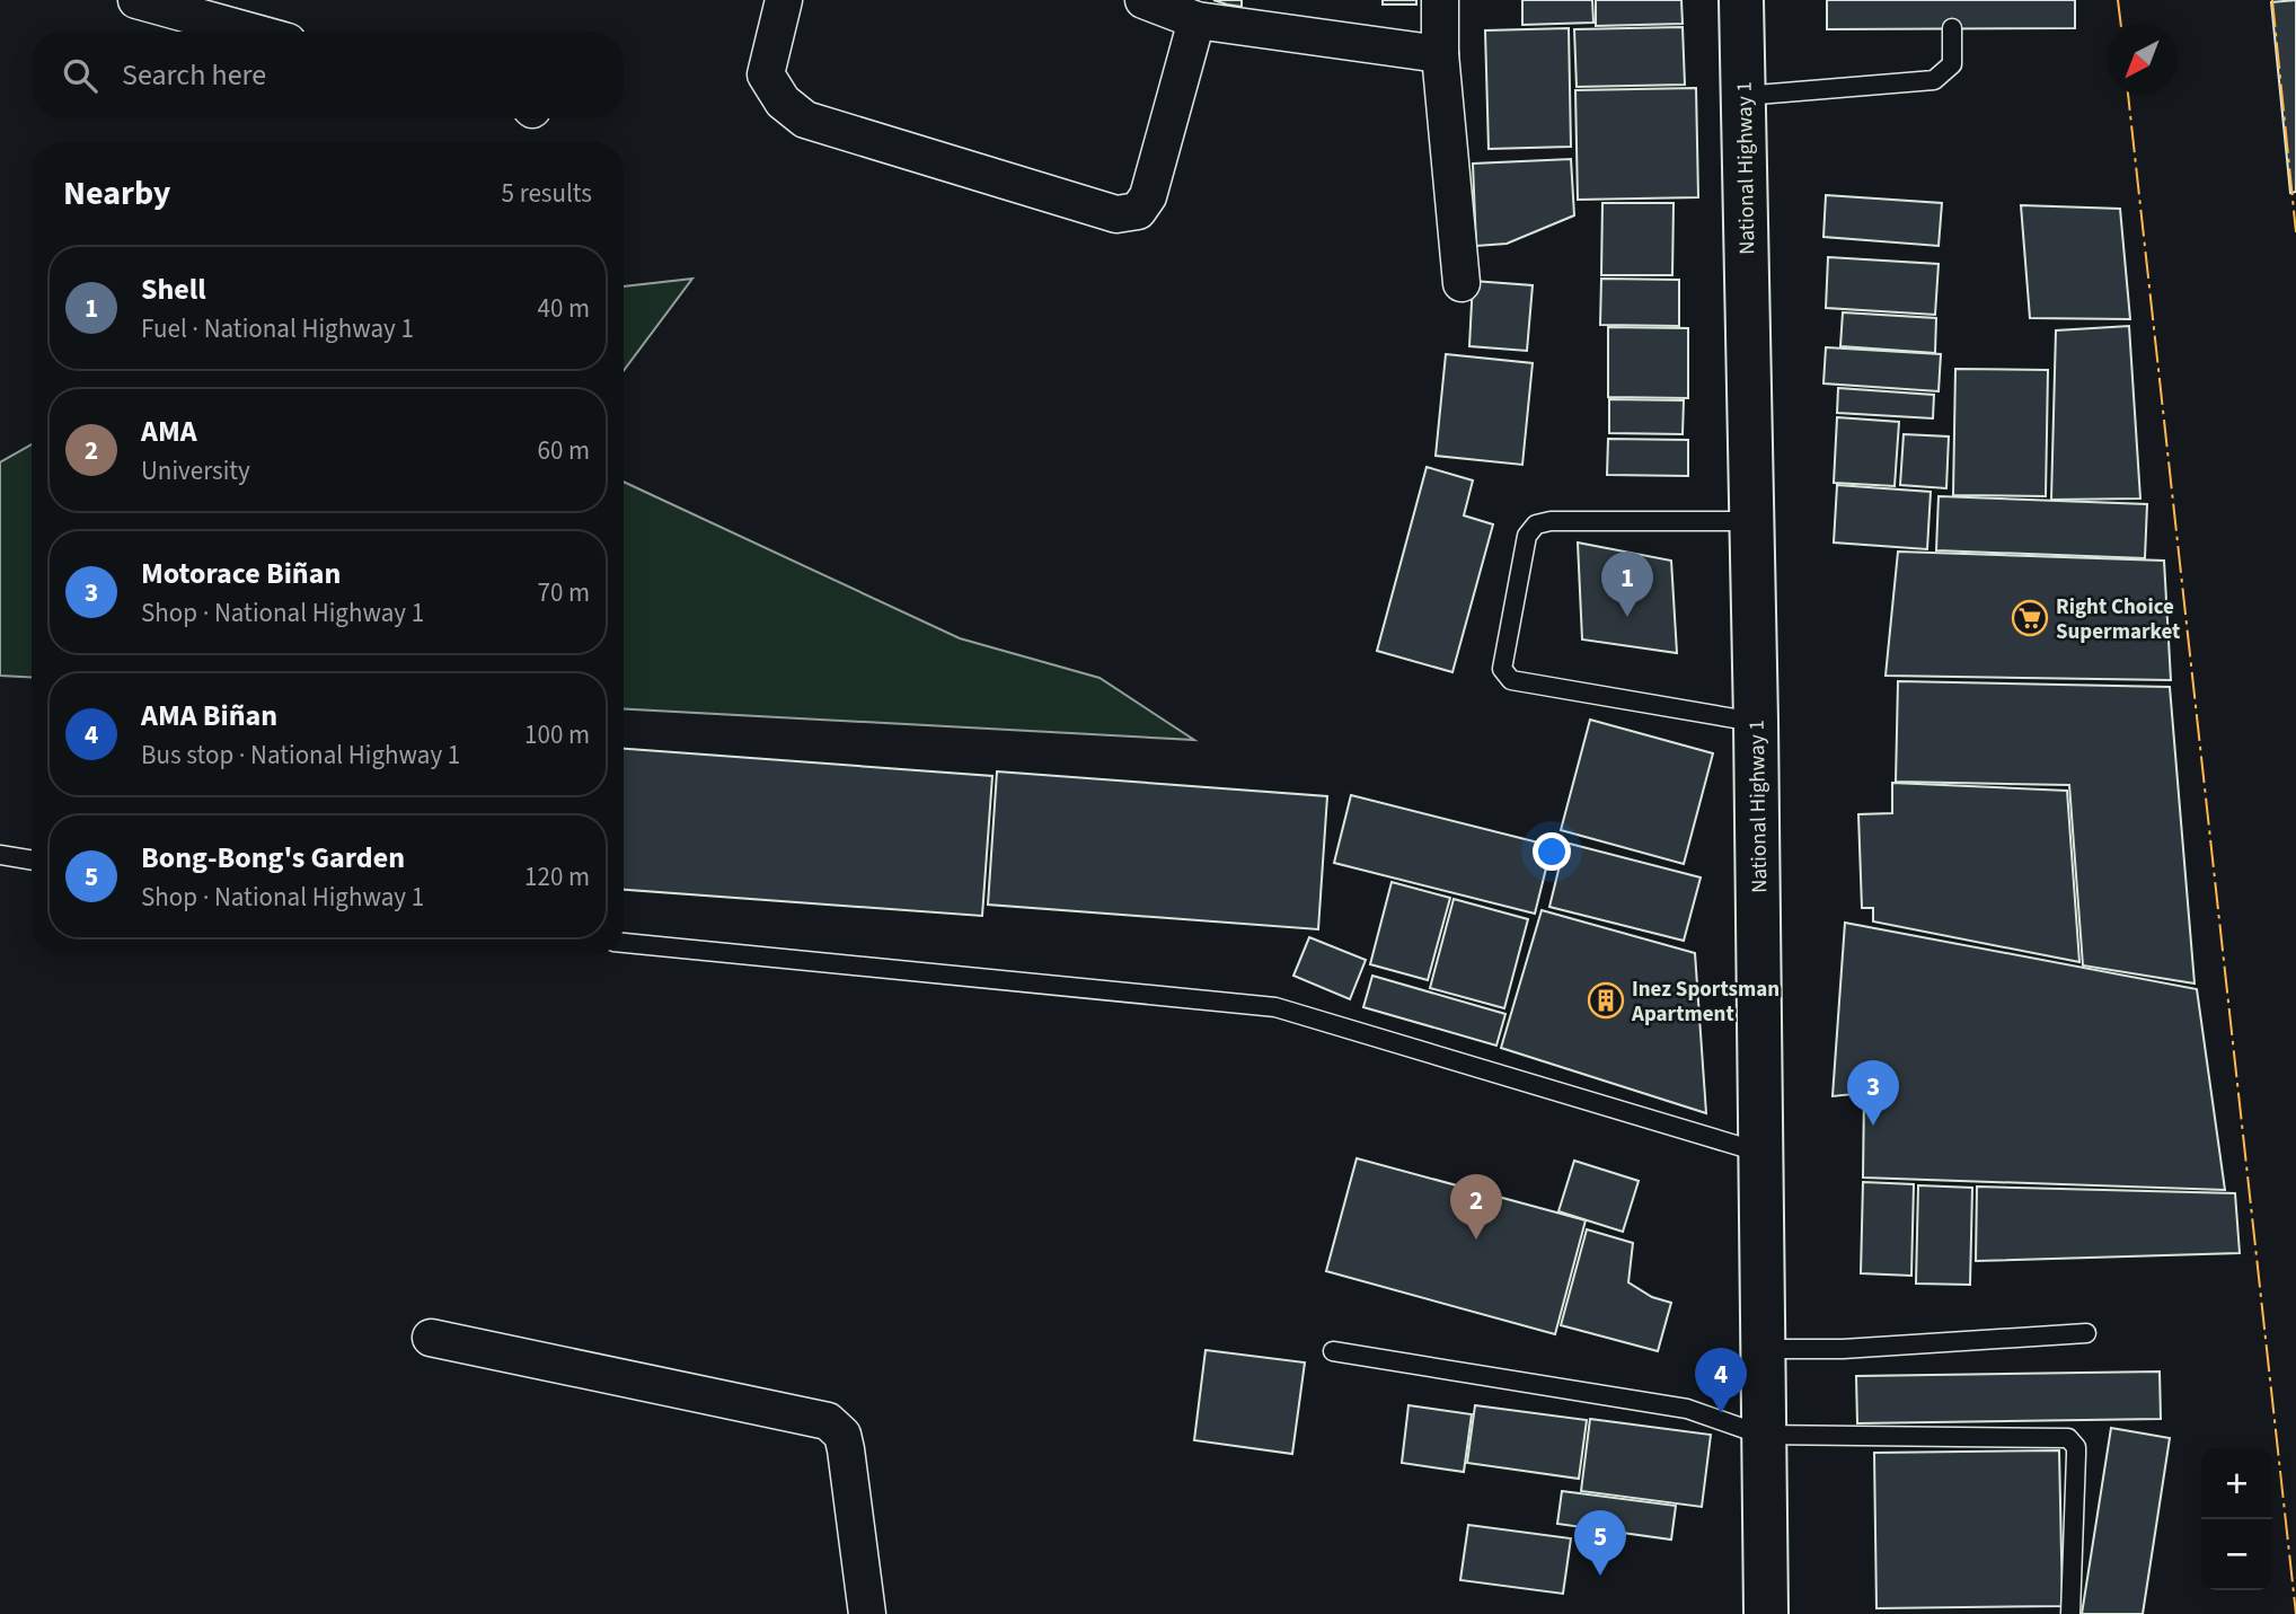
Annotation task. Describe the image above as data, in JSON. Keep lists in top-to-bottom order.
{
  "streets": {
    "highway": ["National Highway 1"]
  },
  "places": {
    "supermarket": ["Right Choice Supermarket"],
    "building": ["Inez Sportsman Apartment"]
  },
  "north": "bottom left",
  "page": {
    "search": "Search here",
    "heading": ["Nearby", "5 results"],
    "list": [
      {
        "mark": "1",
        "name": "Shell",
        "note": "Fuel · National Highway 1",
        "value": "40 m"
      },
      {
        "mark": "2",
        "name": "AMA",
        "note": "University",
        "value": "60 m"
      },
      {
        "mark": "3",
        "name": "Motorace Biñan",
        "note": "Shop · National Highway 1",
        "value": "70 m"
      },
      {
        "mark": "4",
        "name": "AMA Biñan",
        "note": "Bus stop · National Highway 1",
        "value": "100 m"
      },
      {
        "mark": "5",
        "name": "Bong-Bong's Garden",
        "note": "Shop · National Highway 1",
        "value": "120 m"
      }
    ],
    "pins": [
      "1",
      "3",
      "2",
      "4",
      "5"
    ],
    "map_buttons": ["+", "−"]
  }
}
